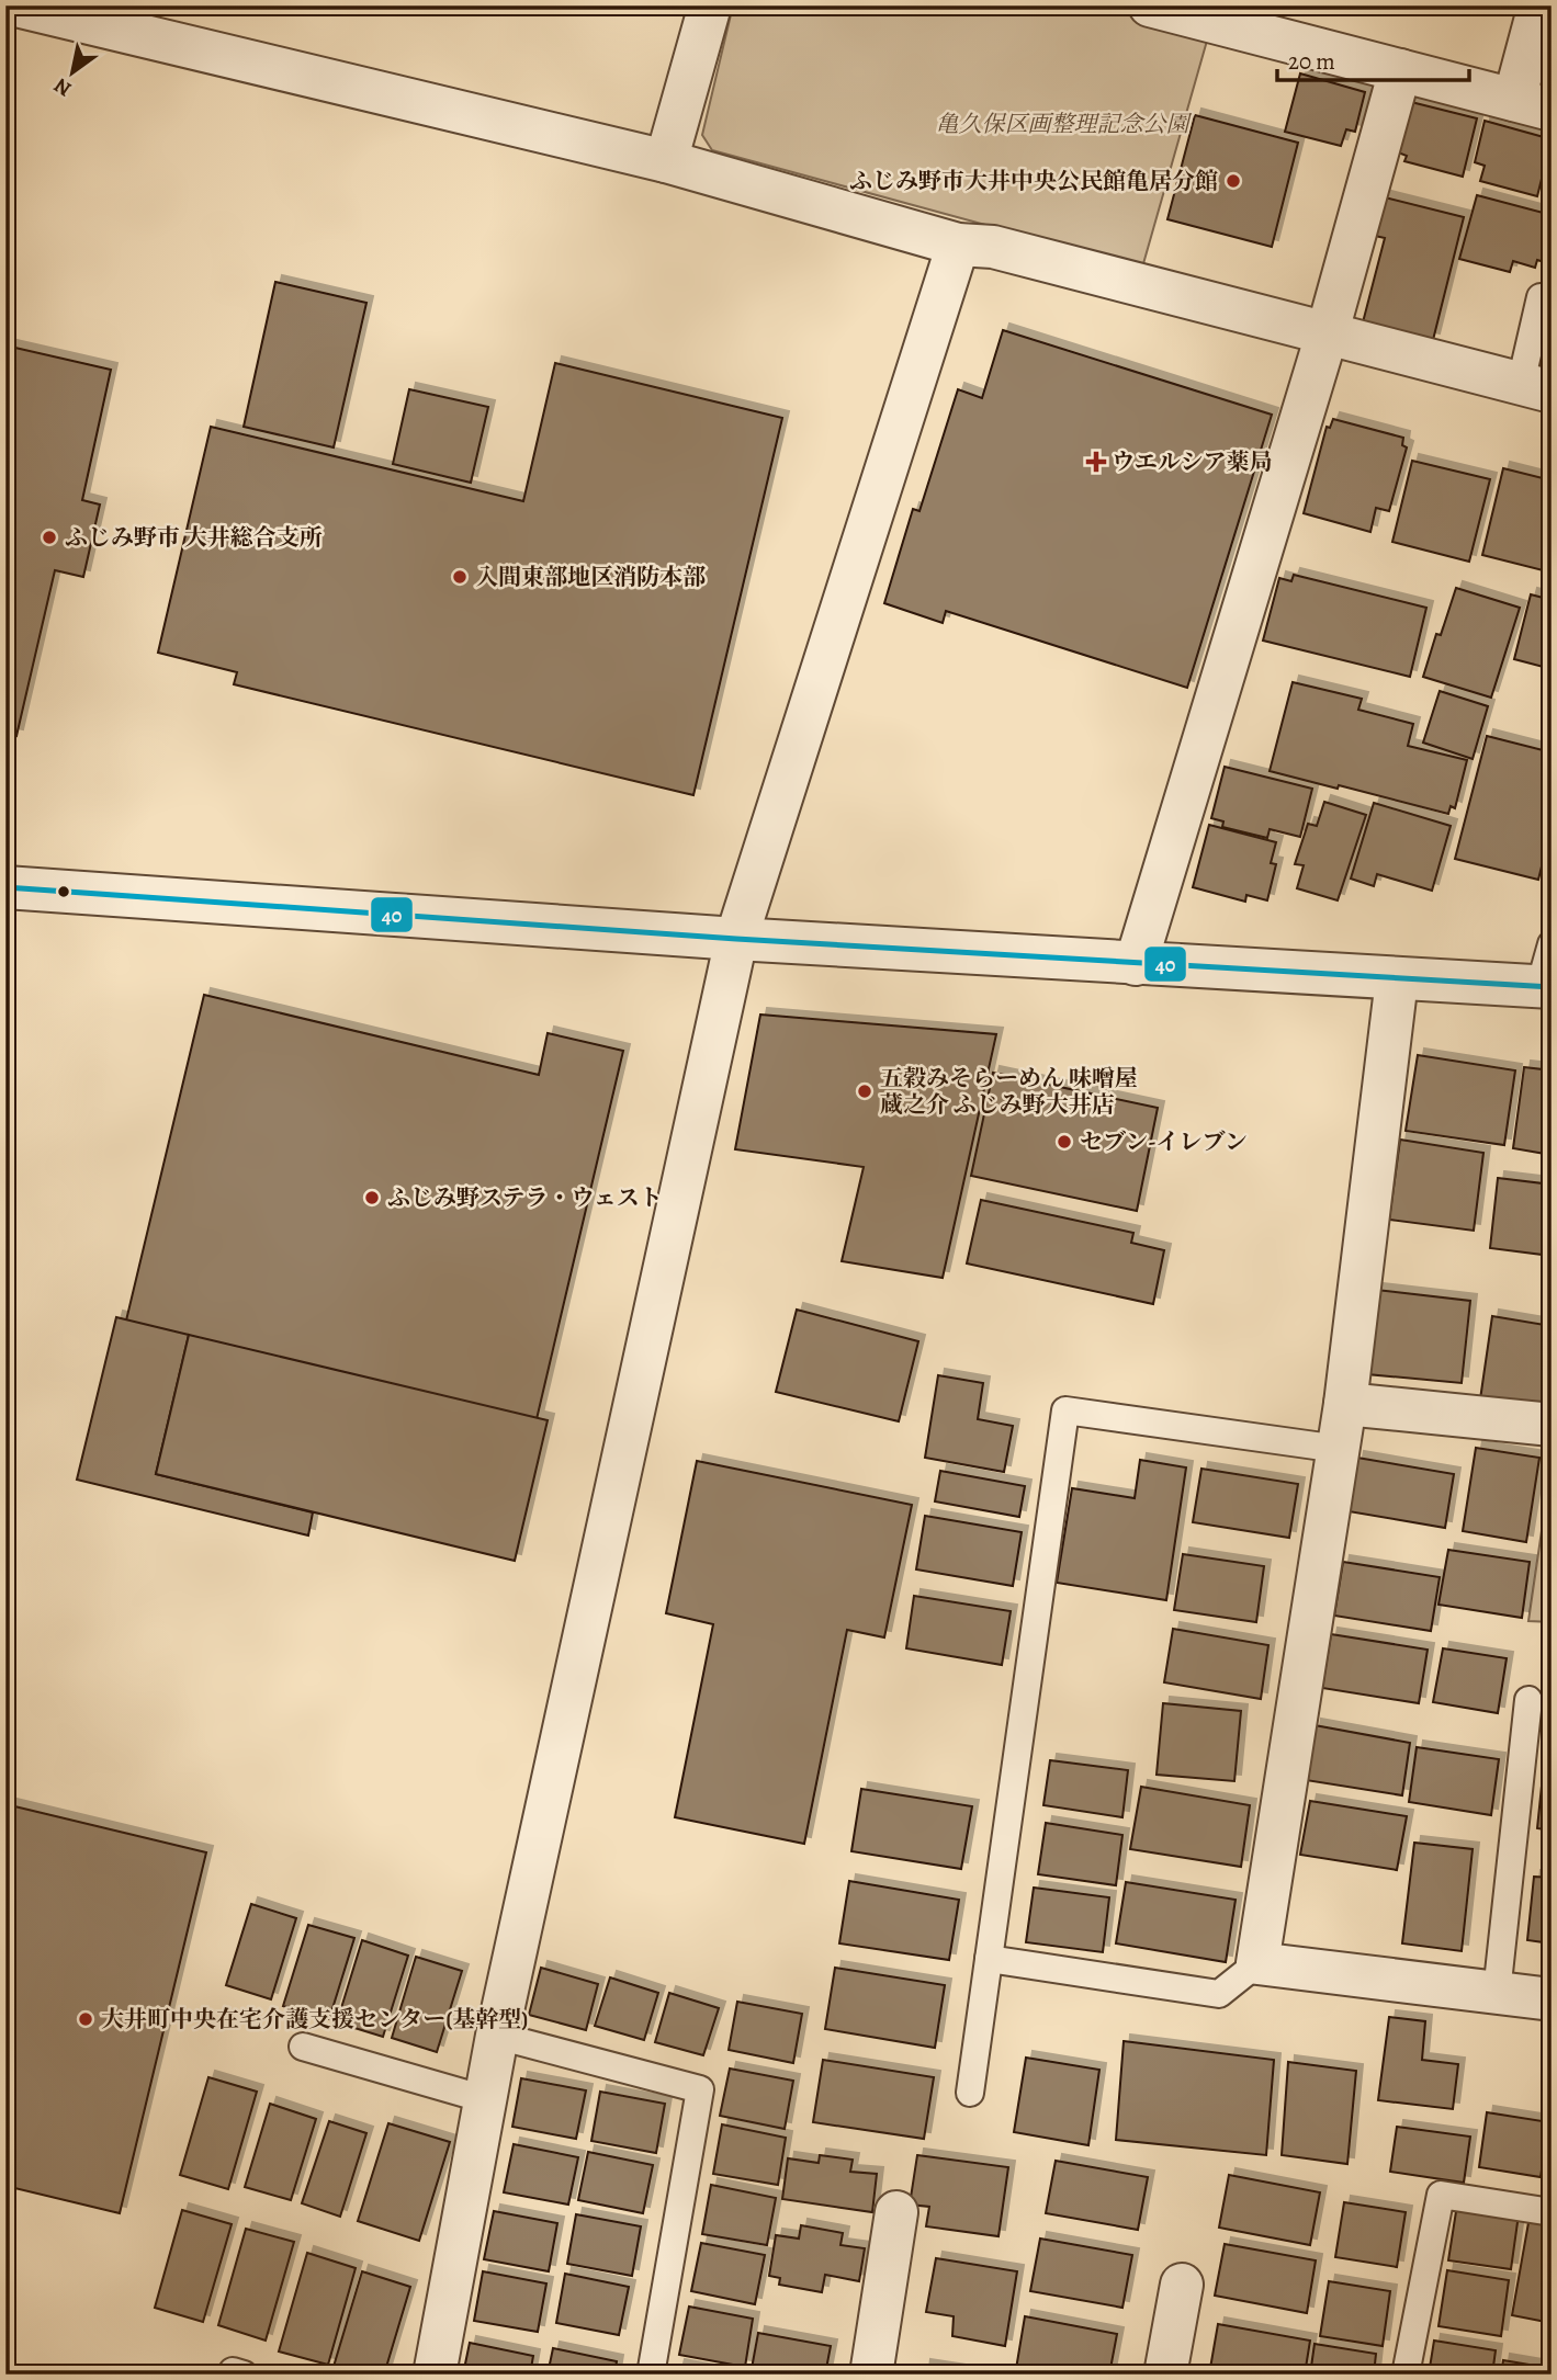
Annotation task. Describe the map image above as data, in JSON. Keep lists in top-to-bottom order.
{
  "parks": ["亀久保区画整理記念公園"],
  "places": {
    "other": [
      "ふじみ野市大井中央公民館亀居分館",
      "ふじみ野市 大井総合支所",
      "入間東部地区消防本部",
      "五穀みそらーめん 味噌屋 蔵之介 ふじみ野大井店",
      "セブン-イレブン",
      "ふじみ野ステラ・ウェスト",
      "大井町中央在宅介護支援センター(基幹型)"
    ],
    "health": ["ウエルシア薬局"]
  },
  "lines": ["transit line 40"],
  "scale_bar": "20 m",
  "north": "bottom left"
}
